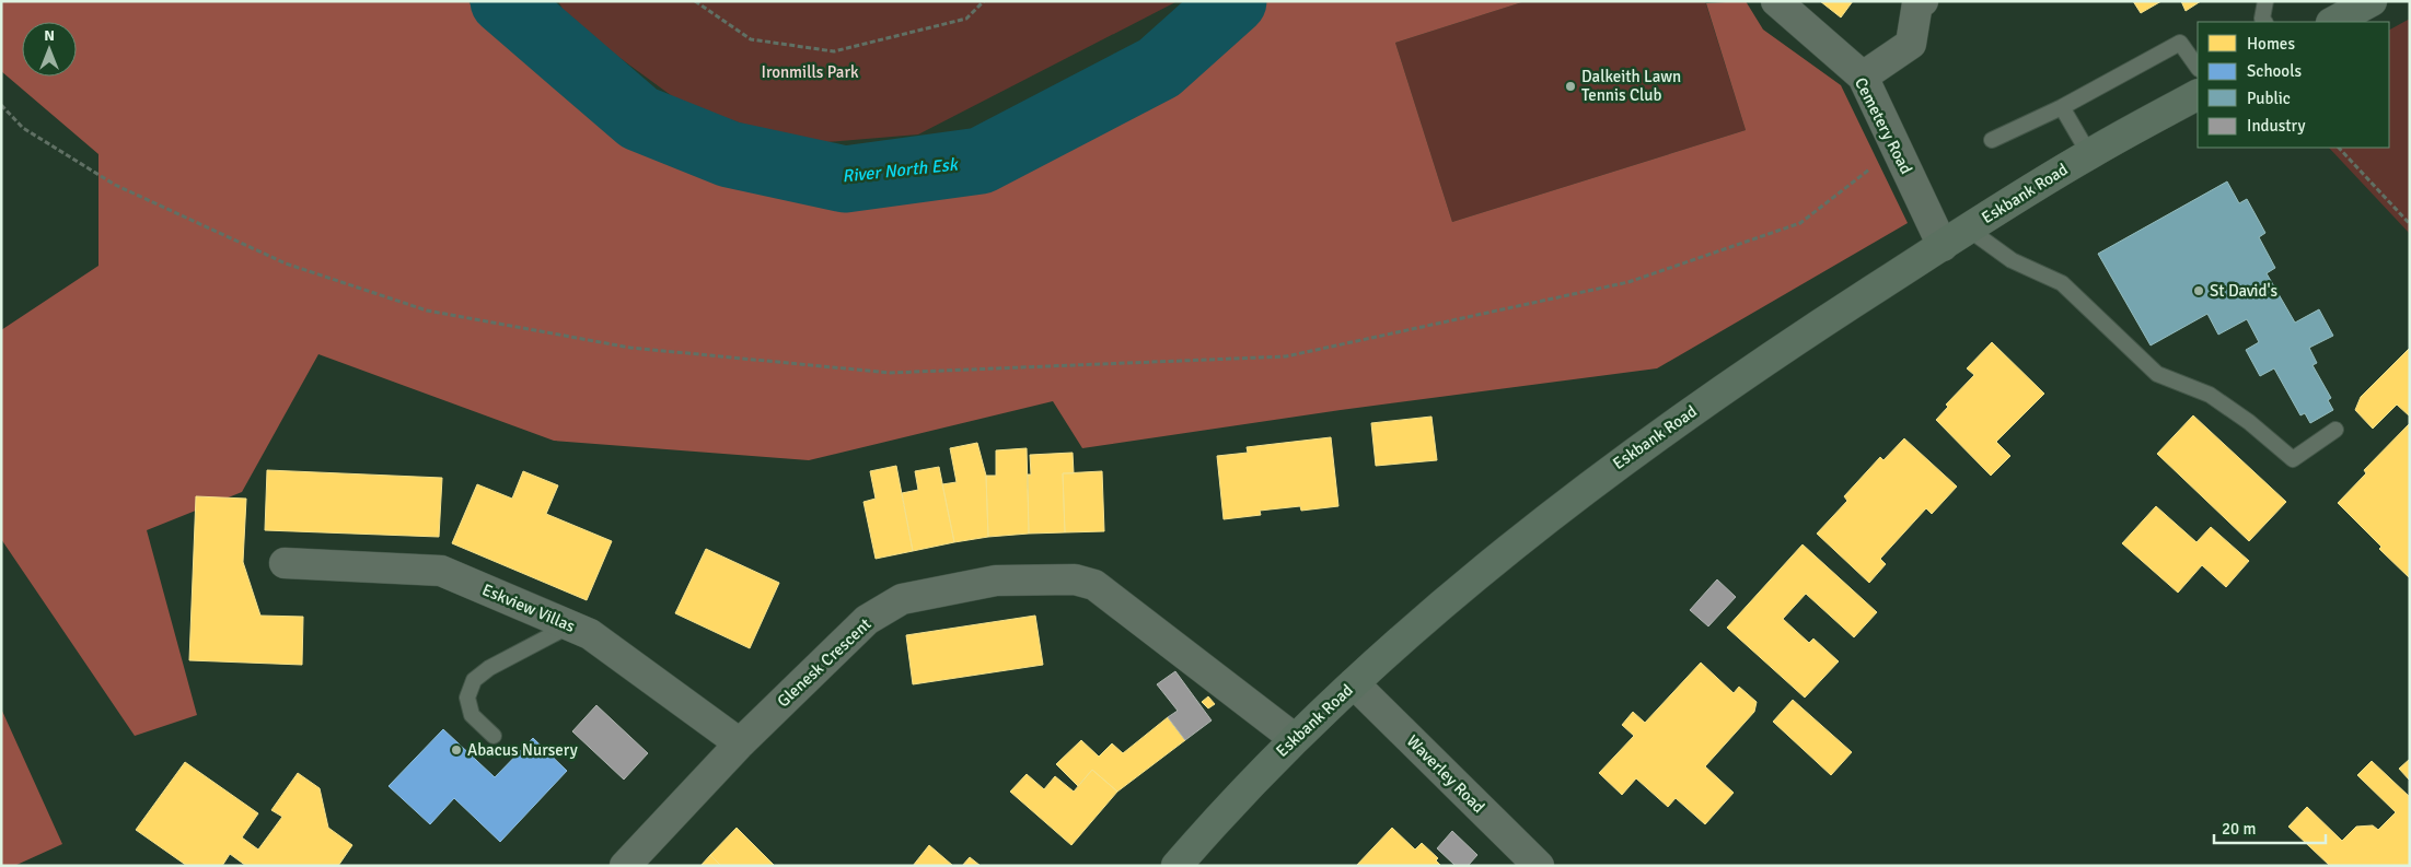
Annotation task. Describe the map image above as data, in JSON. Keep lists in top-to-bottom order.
{
  "streets": {
    "main road": ["Eskbank Road"],
    "street": [
      "Cemetery Road",
      "Eskview Villas",
      "Glenesk Crescent",
      "Waverley Road"
    ]
  },
  "crossings": [
    ["Cemetery Road", "Eskbank Road"],
    ["Eskbank Road", "Glenesk Crescent"],
    ["Eskbank Road", "Waverley Road"],
    ["Eskview Villas", "Glenesk Crescent"]
  ],
  "water": ["River North Esk"],
  "parks": ["Ironmills Park"],
  "places": ["Dalkeith Lawn Tennis Club", "St David's", "Abacus Nursery"],
  "legend": [
    "Homes",
    "Schools",
    "Public",
    "Industry"
  ],
  "scale_bar": "20 m",
  "north": "top"
}
